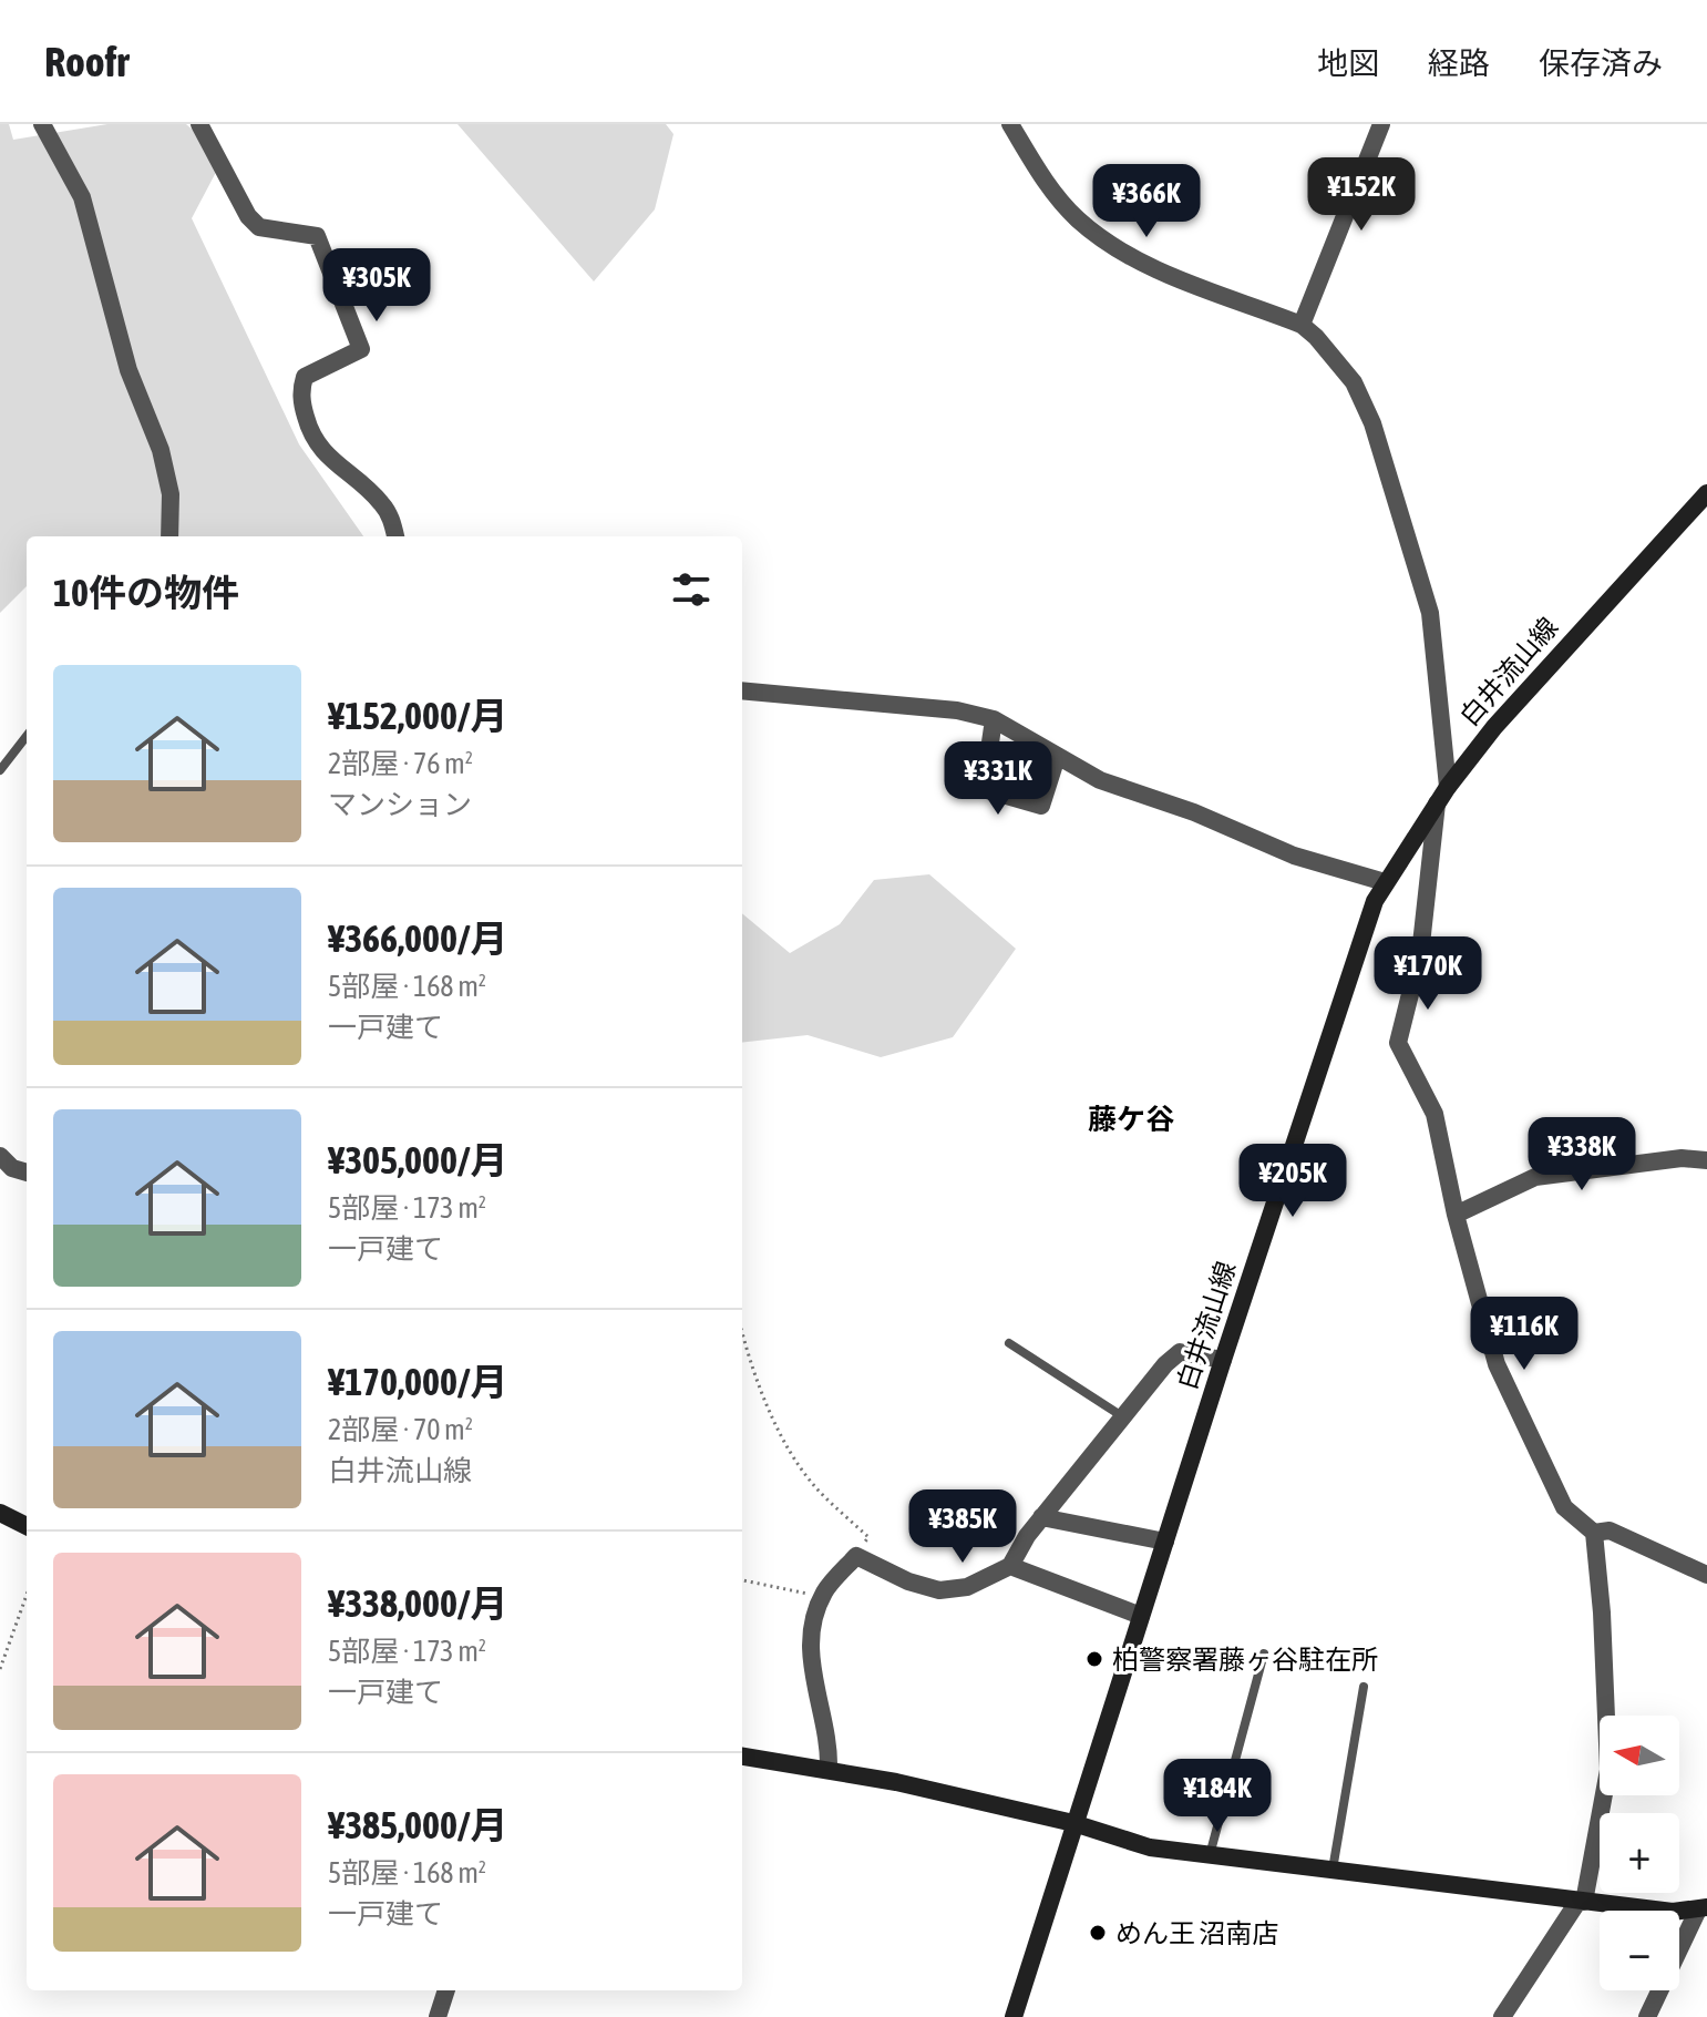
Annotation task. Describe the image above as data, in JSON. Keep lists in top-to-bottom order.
{
  "streets": {
    "main road": ["白井流山線"]
  },
  "districts": ["藤ケ谷"],
  "places": ["柏警察署藤ヶ谷駐在所", "めん王 沼南店"],
  "north": "left",
  "page": {
    "header": "Roofr",
    "nav": ["地図", "経路", "保存済み"],
    "price": [
      "¥152K",
      "¥366K",
      "¥305K",
      "¥331K",
      "¥170K",
      "¥338K",
      "¥205K",
      "¥116K",
      "¥385K",
      "¥184K"
    ],
    "heading": "10件の物件",
    "list": [
      {
        "name": "¥152,000/月",
        "note": "2部屋 · 76 m² · マンション"
      },
      {
        "name": "¥366,000/月",
        "note": "5部屋 · 168 m² · 一戸建て"
      },
      {
        "name": "¥305,000/月",
        "note": "5部屋 · 173 m² · 一戸建て"
      },
      {
        "name": "¥170,000/月",
        "note": "2部屋 · 70 m² · 白井流山線"
      },
      {
        "name": "¥338,000/月",
        "note": "5部屋 · 173 m² · 一戸建て"
      },
      {
        "name": "¥385,000/月",
        "note": "5部屋 · 168 m² · 一戸建て"
      }
    ],
    "map_buttons": ["+", "−"]
  }
}
